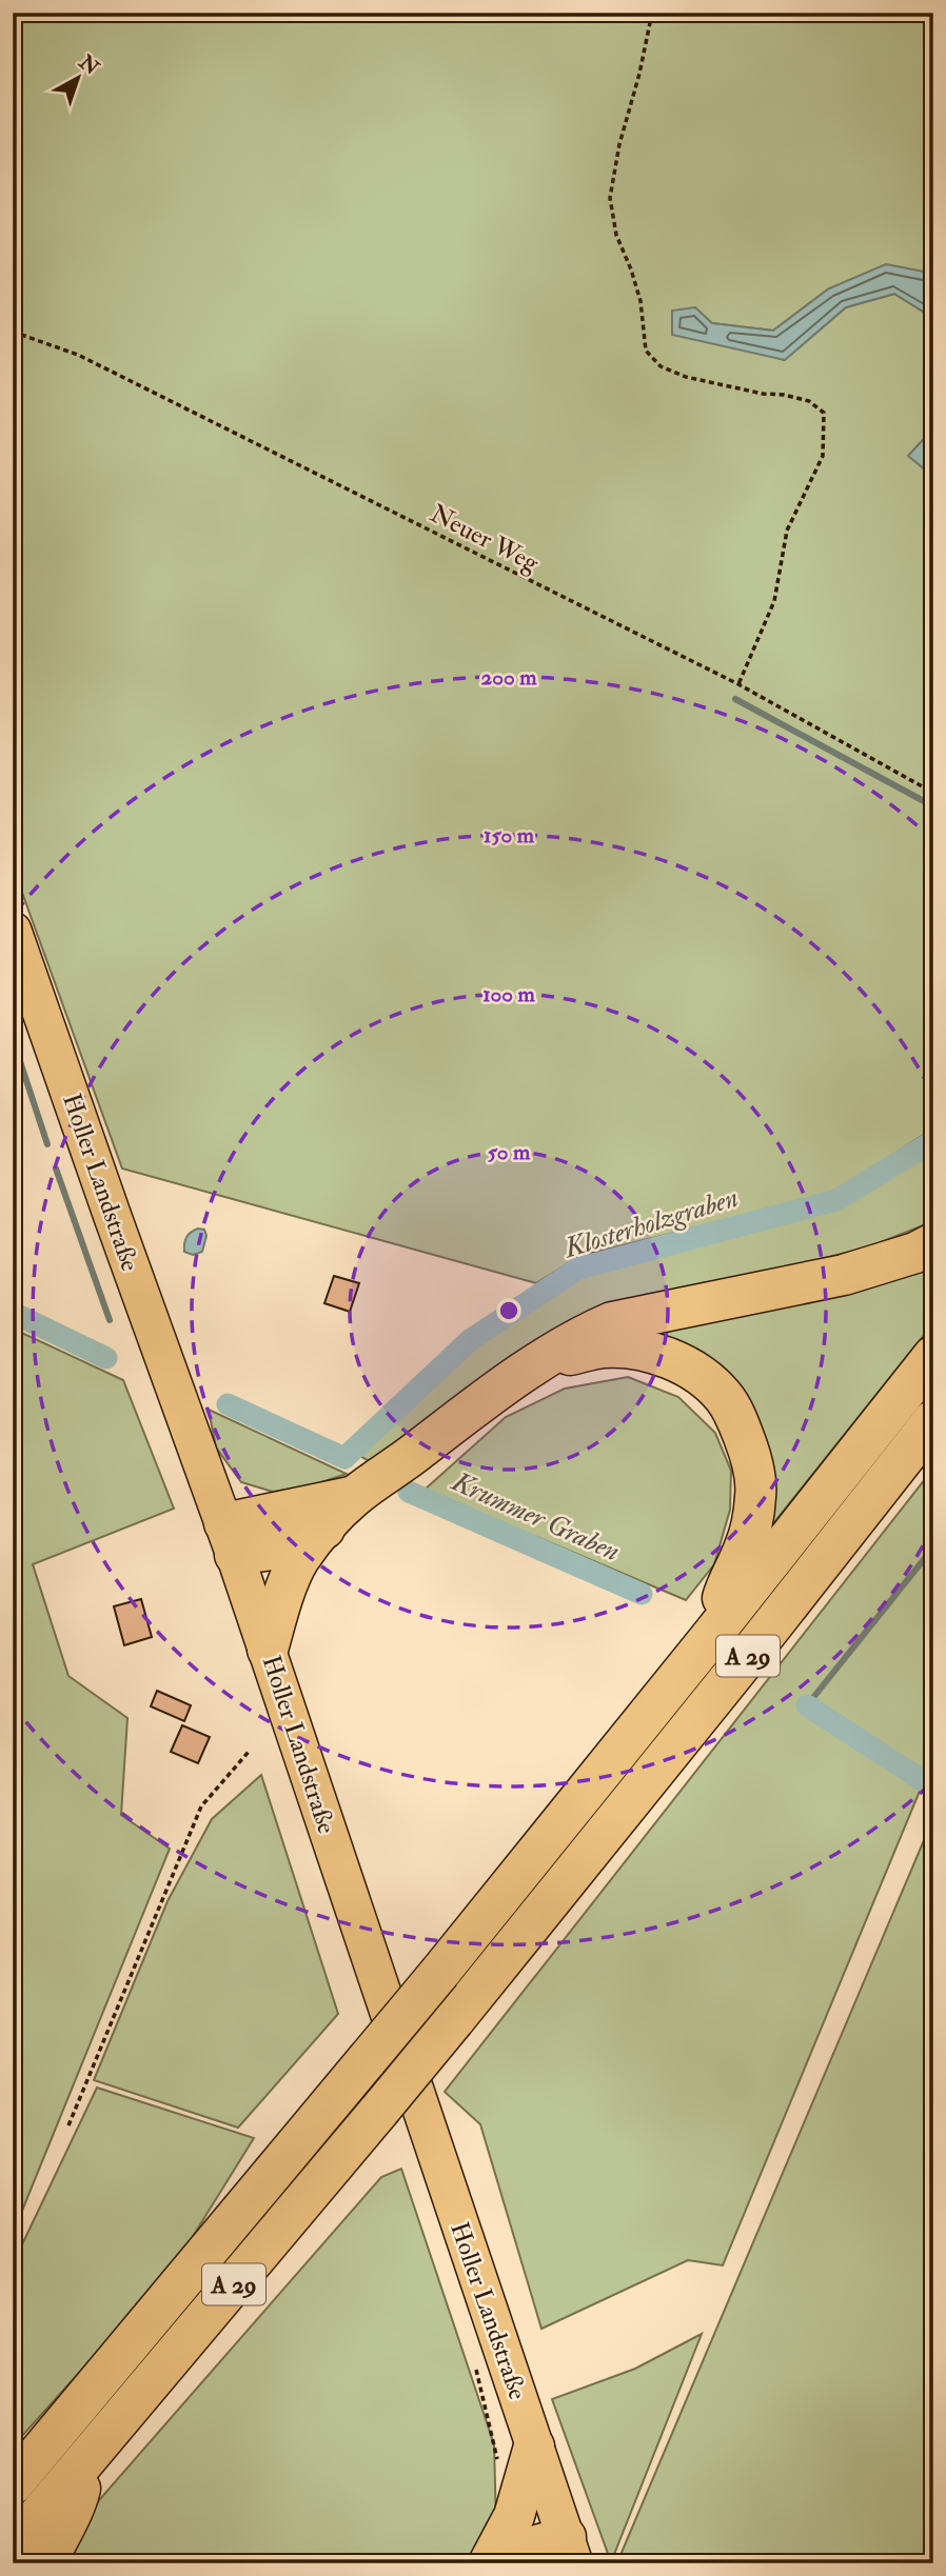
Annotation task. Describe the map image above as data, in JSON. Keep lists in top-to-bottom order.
{
  "streets": {
    "highway": ["A 29"],
    "main road": ["Holler Landstraße"],
    "path": ["Neuer Weg"]
  },
  "water": ["Klosterholzgraben", "Krummer Graben"],
  "north": "top right",
  "rings": [
    "200 m",
    "150 m",
    "100 m",
    "50 m"
  ]
}
